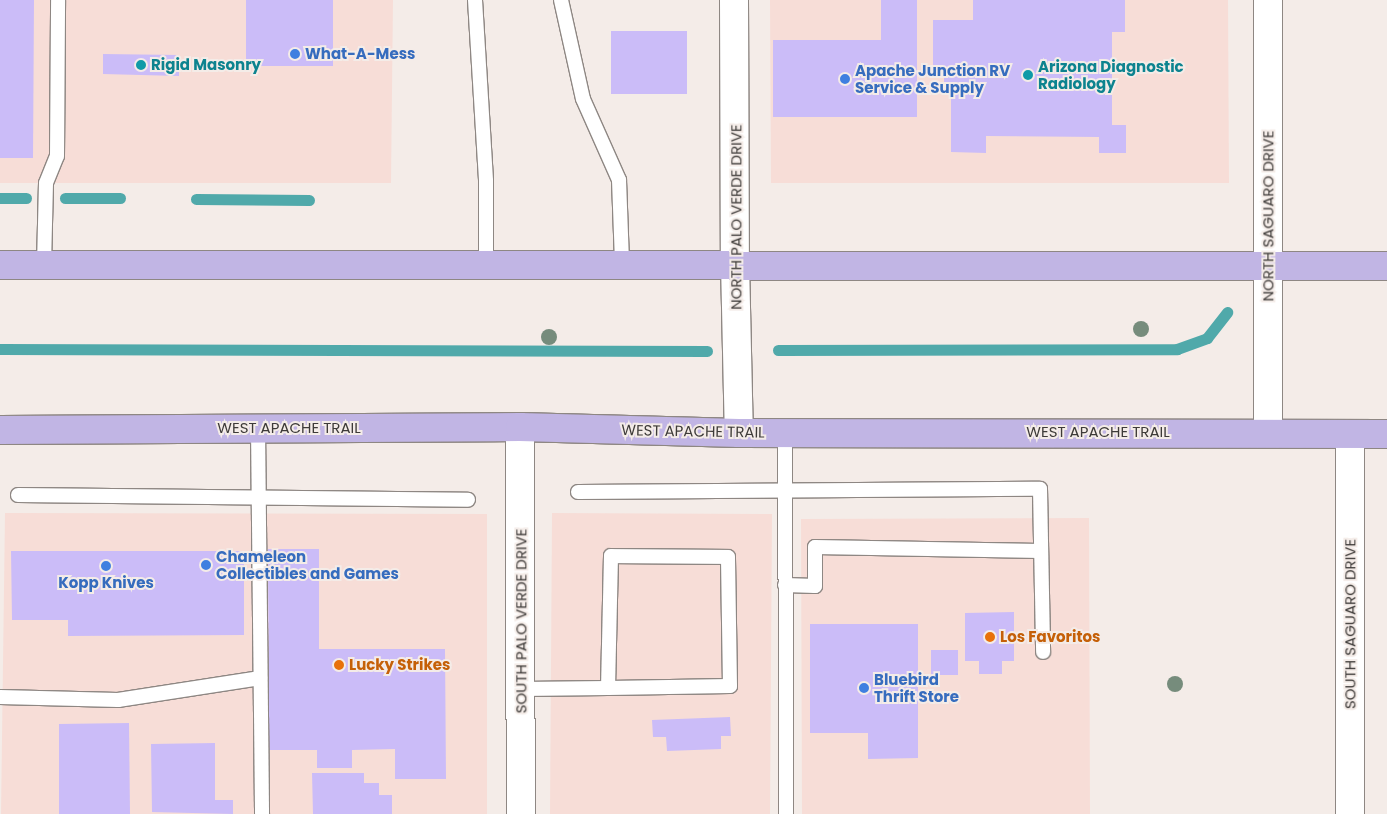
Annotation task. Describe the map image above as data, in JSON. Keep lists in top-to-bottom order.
{
  "streets": {
    "main road": ["WEST APACHE TRAIL"],
    "street": [
      "NORTH SAGUARO DRIVE",
      "NORTH PALO VERDE DRIVE",
      "SOUTH PALO VERDE DRIVE",
      "SOUTH SAGUARO DRIVE"
    ]
  },
  "crossings": [
    ["NORTH SAGUARO DRIVE", "WEST APACHE TRAIL"],
    ["NORTH PALO VERDE DRIVE", "WEST APACHE TRAIL"],
    ["WEST APACHE TRAIL", "SOUTH PALO VERDE DRIVE"],
    ["WEST APACHE TRAIL", "SOUTH SAGUARO DRIVE"]
  ],
  "places": [
    "What-A-Mess",
    "Rigid Masonry",
    "Arizona Diagnostic Radiology",
    "Apache Junction RV Service & Supply",
    "Chameleon Collectibles and Games",
    "Kopp Knives",
    "Los Favoritos",
    "Lucky Strikes",
    "Bluebird Thrift Store"
  ]
}
